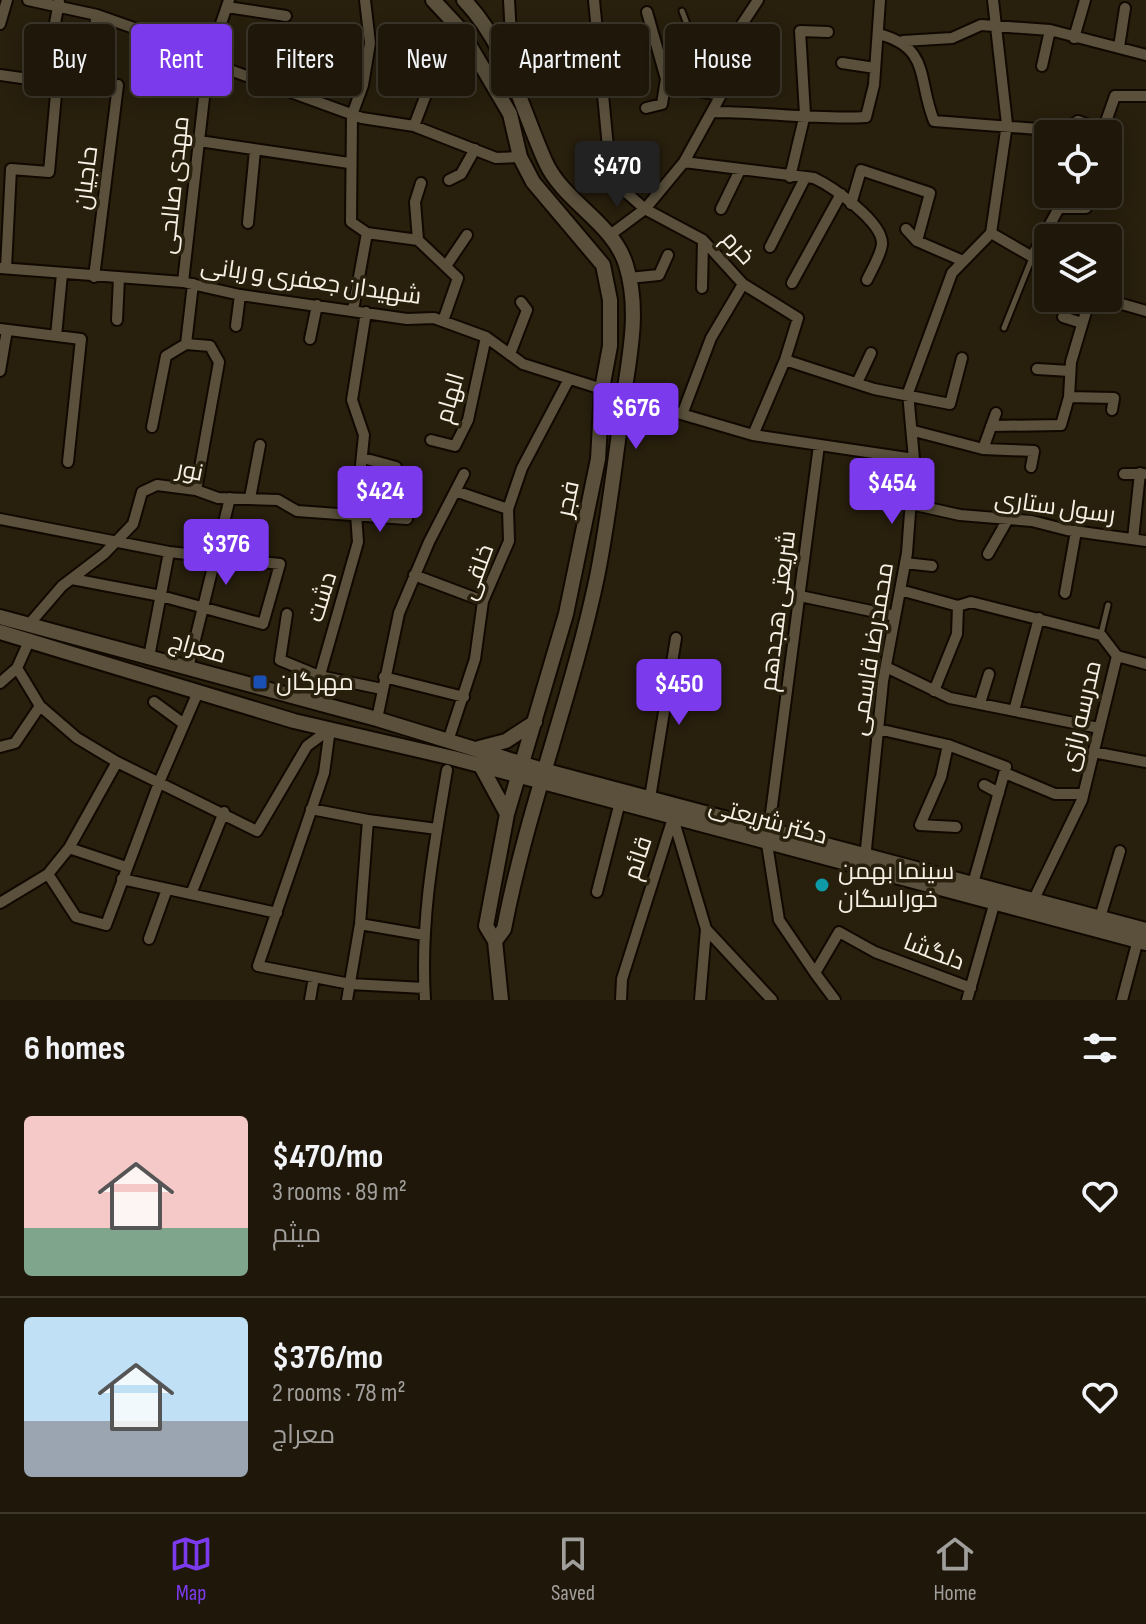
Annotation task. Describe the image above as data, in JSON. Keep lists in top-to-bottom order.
{
  "streets": {
    "main road": ["فجر", "معراج", "دکتر شریعتی"],
    "street": [
      "حاجیان",
      "مهدی صالحی",
      "خرم",
      "شهیدان جعفری و ربانی",
      "الهام",
      "نور",
      "رسول ستاری",
      "خلقی",
      "دشت",
      "شریعتی هجدهم",
      "محمدرضا قاسمی",
      "مدرسه رازی",
      "قائم",
      "دلگشا"
    ]
  },
  "crossings": [
    ["حاجیان", "شهیدان جعفری و ربانی"],
    ["مهدی صالحی", "شهیدان جعفری و ربانی"],
    ["شهیدان جعفری و ربانی", "الهام"],
    ["شهیدان جعفری و ربانی", "فجر"],
    ["شهیدان جعفری و ربانی", "خلقی"],
    ["شهیدان جعفری و ربانی", "دشت"],
    ["نور", "دشت"],
    ["نور", "معراج"],
    ["فجر", "معراج"],
    ["فجر", "دکتر شریعتی"],
    ["رسول ستاری", "محمدرضا قاسمی"],
    ["خلقی", "معراج"],
    ["دشت", "معراج"],
    ["شریعتی هجدهم", "دکتر شریعتی"],
    ["شریعتی هجدهم", "دلگشا"],
    ["معراج", "دکتر شریعتی"],
    ["محمدرضا قاسمی", "مدرسه رازی"],
    ["محمدرضا قاسمی", "دکتر شریعتی"],
    ["مدرسه رازی", "دکتر شریعتی"],
    ["دکتر شریعتی", "قائم"]
  ],
  "places": {
    "transit": ["مهرگان"],
    "other": ["سینما بهمن خوراسگان"]
  },
  "page": {
    "chip": [
      "Buy",
      "Rent",
      "Filters",
      "New",
      "Apartment",
      "House"
    ],
    "price": [
      "$470",
      "$676",
      "$454",
      "$424",
      "$376",
      "$450"
    ],
    "heading": "6 homes",
    "list": [
      {
        "name": "$470/mo",
        "note": "3 rooms · 89 m² · میثم"
      },
      {
        "name": "$376/mo",
        "note": "2 rooms · 78 m² · معراج"
      }
    ],
    "tabs": ["Map", "Saved", "Home"]
  }
}
